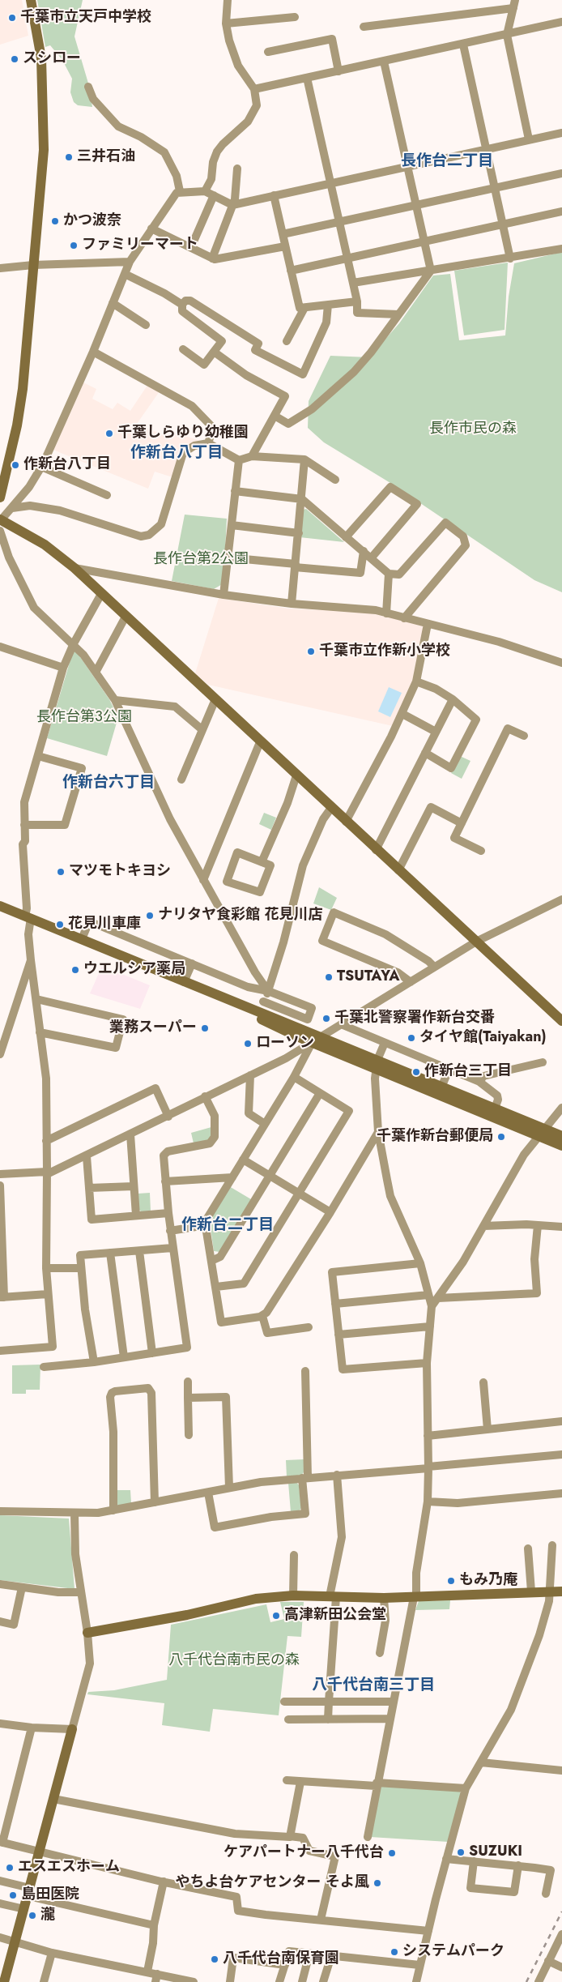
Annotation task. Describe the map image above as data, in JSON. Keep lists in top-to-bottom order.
{
  "districts": [
    "長作台二丁目",
    "作新台八丁目",
    "作新台六丁目",
    "作新台二丁目",
    "八千代台南三丁目"
  ],
  "parks": [
    "長作市民の森",
    "長作台第2公園",
    "長作台第3公園",
    "八千代台南市民の森"
  ],
  "places": [
    "千葉市立天戸中学校",
    "スシロー",
    "三井石油",
    "かつ波奈",
    "ファミリーマート",
    "千葉しらゆり幼稚園",
    "作新台八丁目",
    "千葉市立作新小学校",
    "マツモトキヨシ",
    "ナリタヤ食彩館 花見川店",
    "花見川車庫",
    "ウエルシア薬局",
    "TSUTAYA",
    "千葉北警察署作新台交番",
    "業務スーパー",
    "タイヤ館(Taiyakan)",
    "ローソン",
    "作新台三丁目",
    "千葉作新台郵便局",
    "もみ乃庵",
    "高津新田公会堂",
    "SUZUKI",
    "ケアパートナー八千代台",
    "エスエスホーム",
    "やちよ台ケアセンター そよ風",
    "島田医院",
    "瀧",
    "システムパーク",
    "八千代台南保育園"
  ]
}
